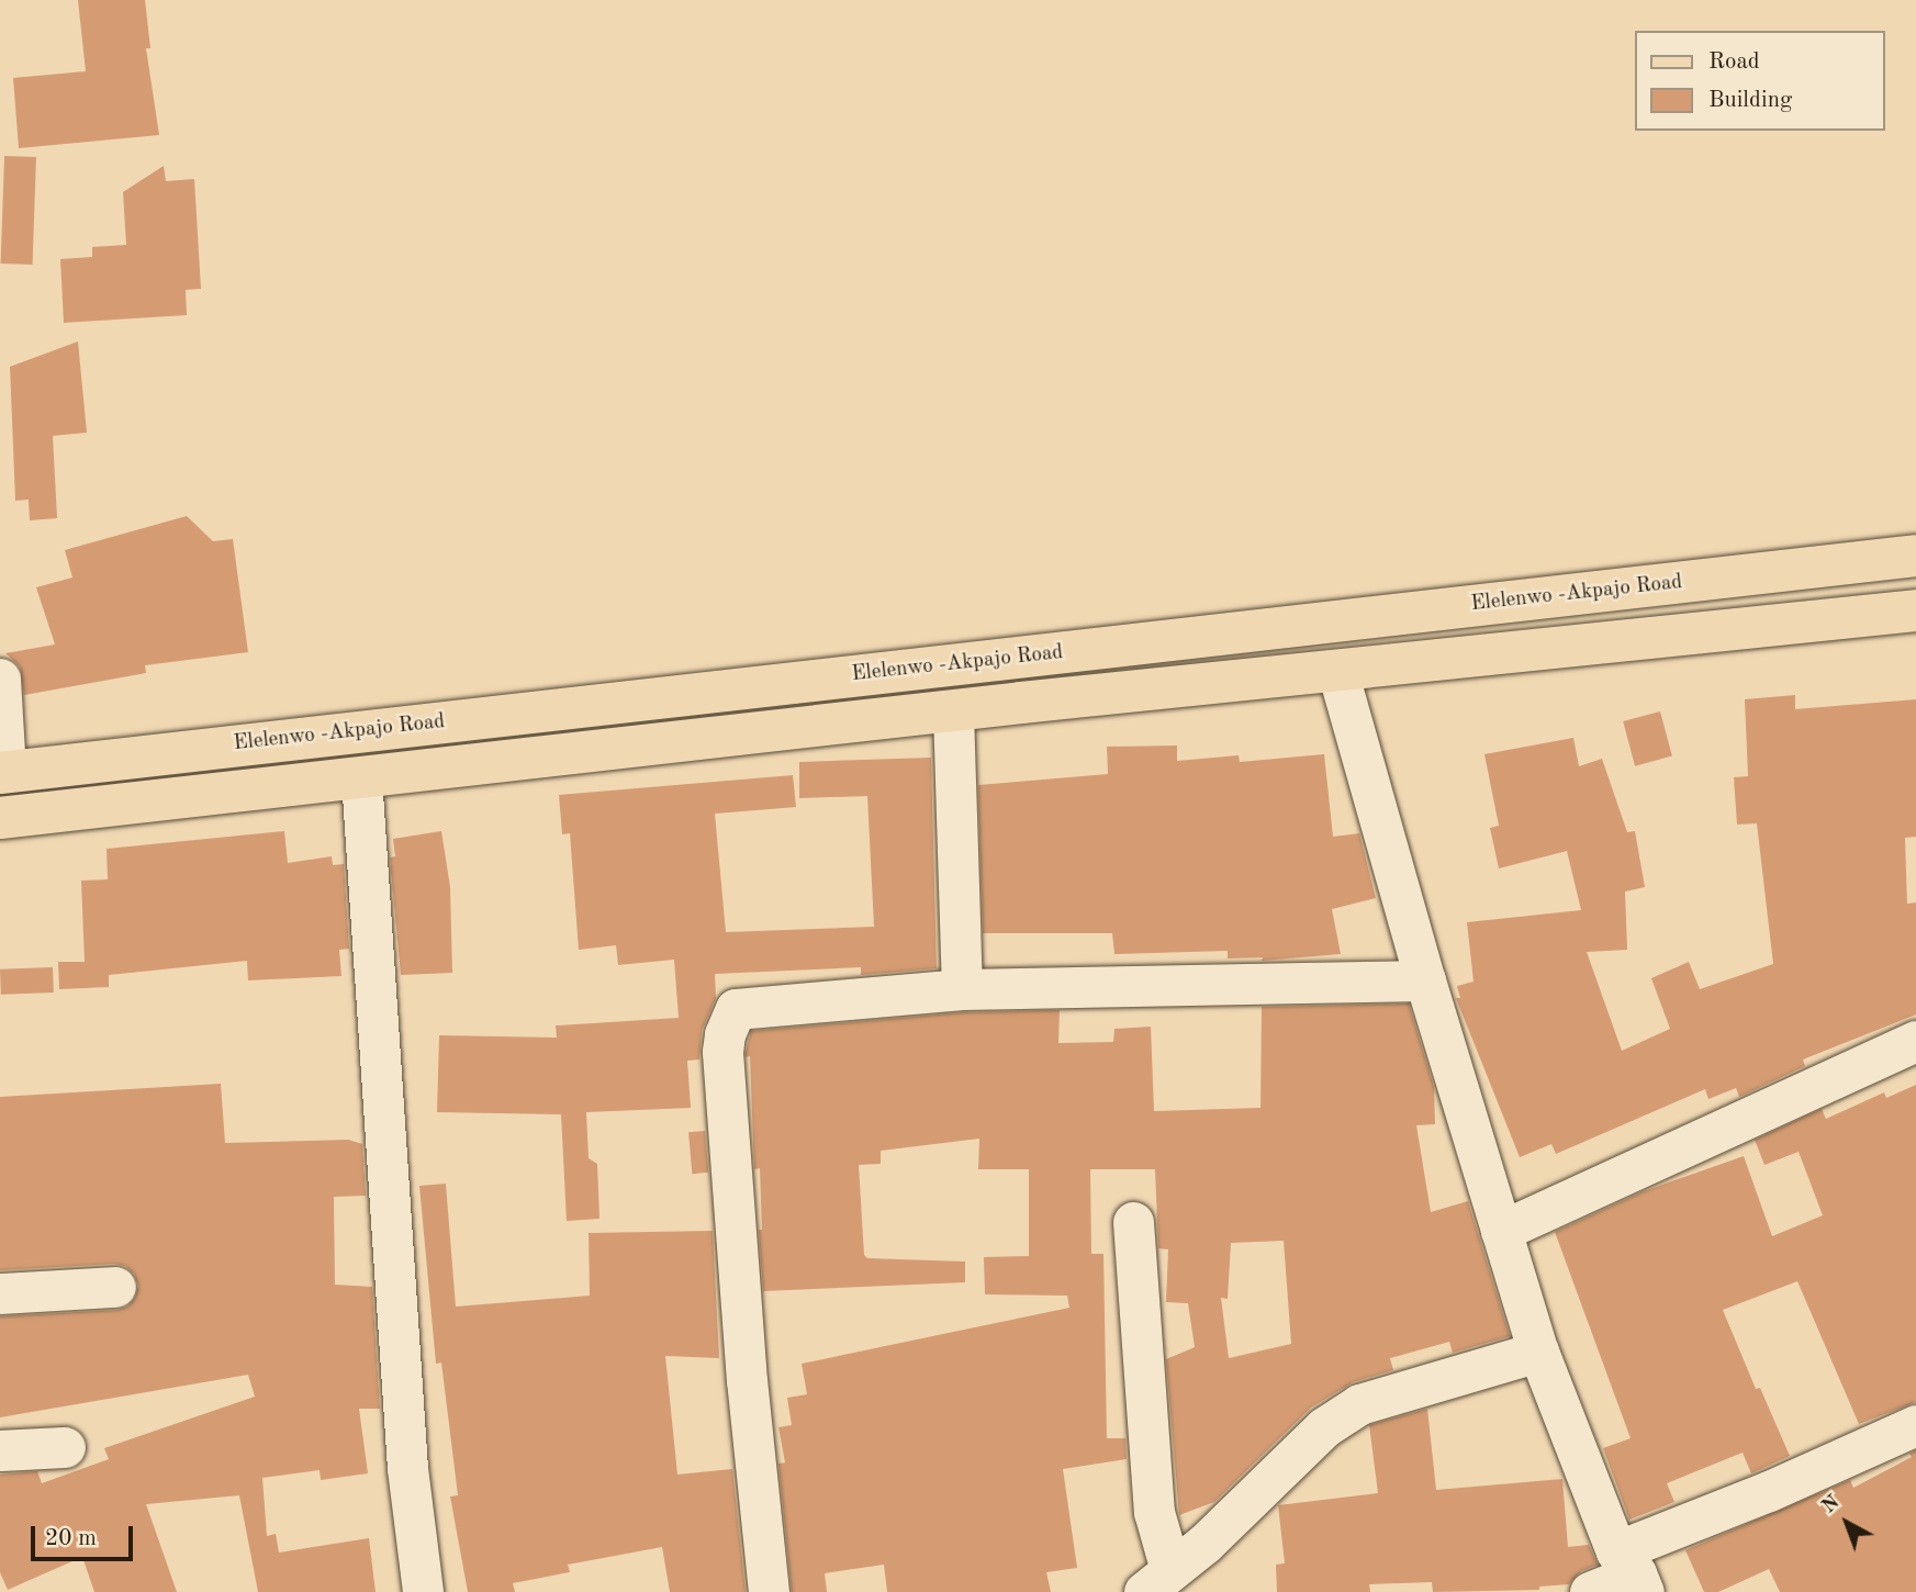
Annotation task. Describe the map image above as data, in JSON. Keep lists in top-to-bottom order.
{
  "streets": {
    "main road": ["Elelenwo -Akpajo Road"]
  },
  "legend": ["Road", "Building"],
  "scale_bar": "20 m",
  "north": "top left"
}
